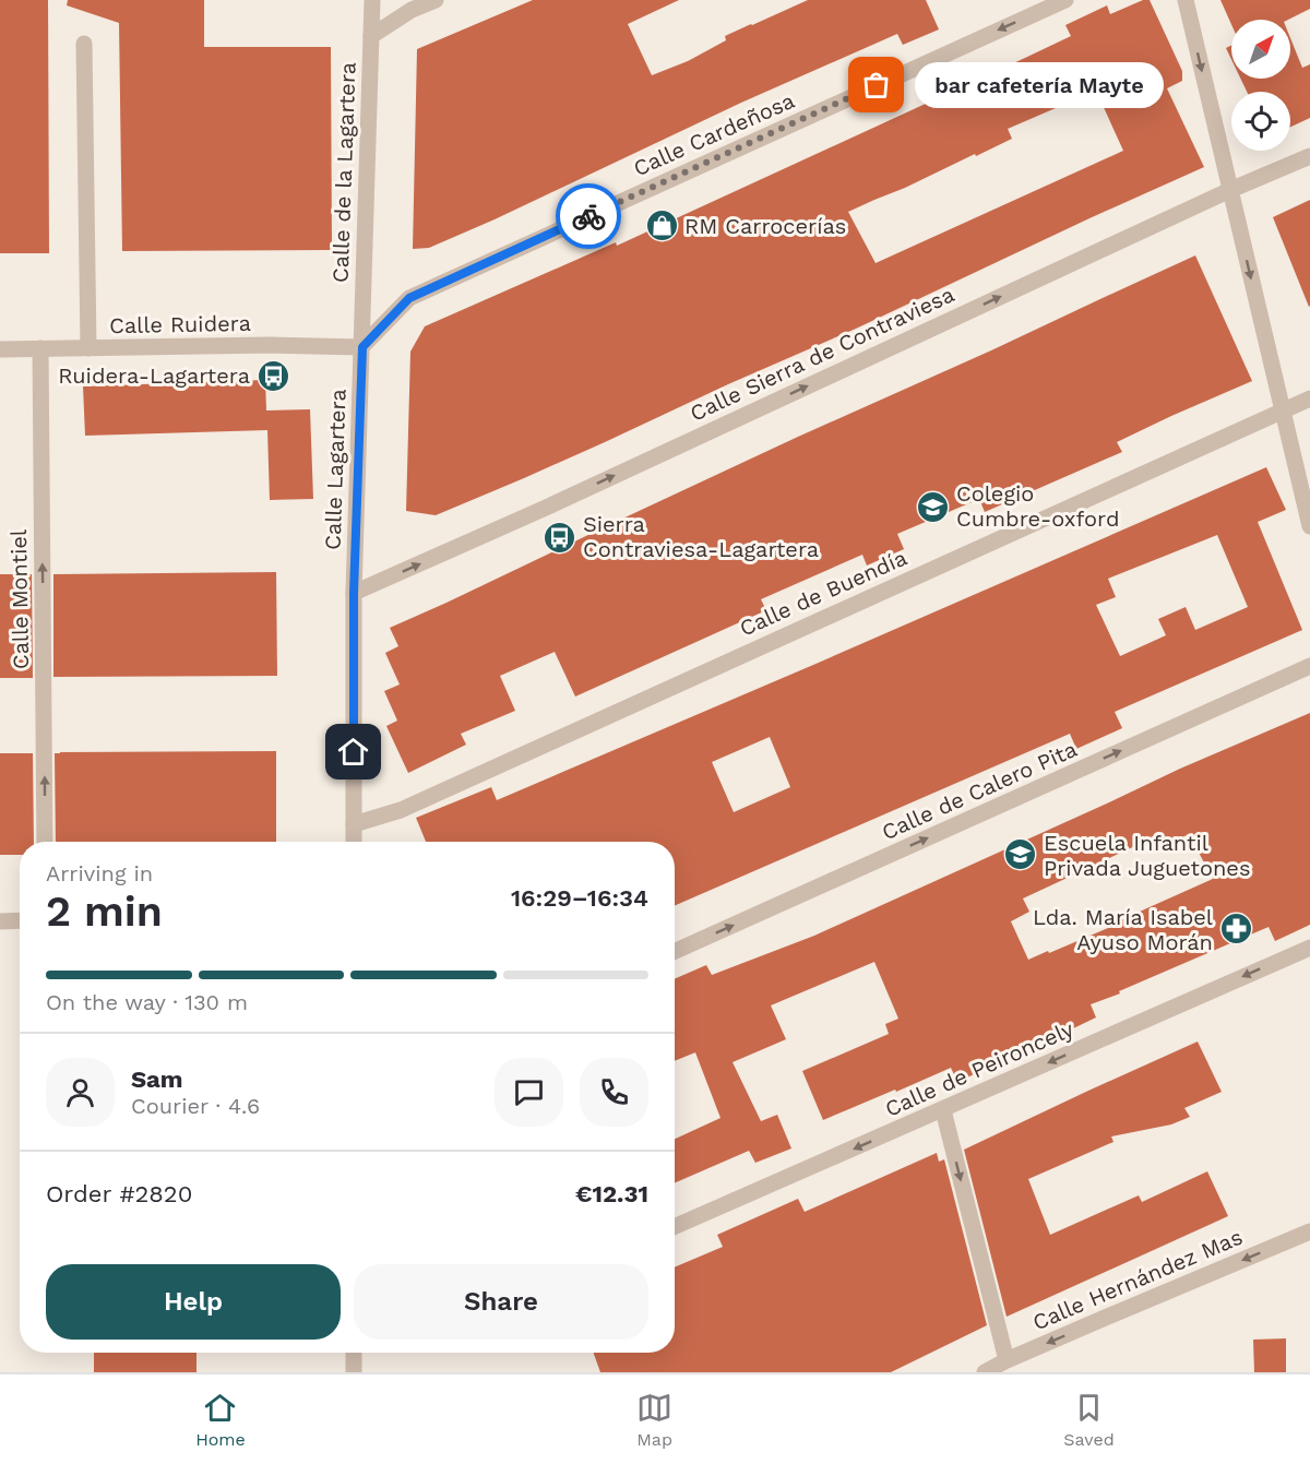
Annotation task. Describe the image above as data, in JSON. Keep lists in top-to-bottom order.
{
  "streets": {
    "street": [
      "Calle Cardeñosa",
      "Calle de la Lagartera",
      "Calle Ruidera",
      "Calle Sierra de Contraviesa",
      "Calle Lagartera",
      "Calle de Buendía",
      "Calle Montiel",
      "Calle de Calero Pita",
      "Calle de Peironcely",
      "Calle Hernández Mas"
    ]
  },
  "crossings": [
    ["Calle Cardeñosa", "Calle de la Lagartera"],
    ["Calle Cardeñosa", "Calle Ruidera"],
    ["Calle Cardeñosa", "Calle Lagartera"],
    ["Calle de la Lagartera", "Calle Ruidera"],
    ["Calle de la Lagartera", "Calle Lagartera"],
    ["Calle Ruidera", "Calle Lagartera"],
    ["Calle Ruidera", "Calle Montiel"],
    ["Calle Sierra de Contraviesa", "Calle Lagartera"]
  ],
  "one_way": [
    "Calle Cardeñosa",
    "Calle Sierra de Contraviesa",
    "Calle Montiel",
    "Calle de Calero Pita",
    "Calle de Peironcely",
    "Calle Hernández Mas"
  ],
  "places": {
    "other": ["bar cafetería Mayte"],
    "shop": ["RM Carrocerías"],
    "bus stop": ["Ruidera-Lagartera", "Sierra Contraviesa-Lagartera"],
    "school or university": ["Colegio Cumbre-oxford", "Escuela Infantil Privada Juguetones"],
    "pharmacy": ["Lda. María Isabel Ayuso Morán"]
  },
  "north": "top right",
  "page": {
    "bubble": "bar cafetería Mayte",
    "heading": ["2 min", "Arriving in", "16:29–16:34"],
    "panel": [
      "Sam",
      "Courier · 4.6",
      "Order #2820",
      "€12.31"
    ],
    "bar": "On the way · 130 m",
    "buttons": ["Help", "Share"],
    "tabs": ["Home", "Map", "Saved"]
  }
}
